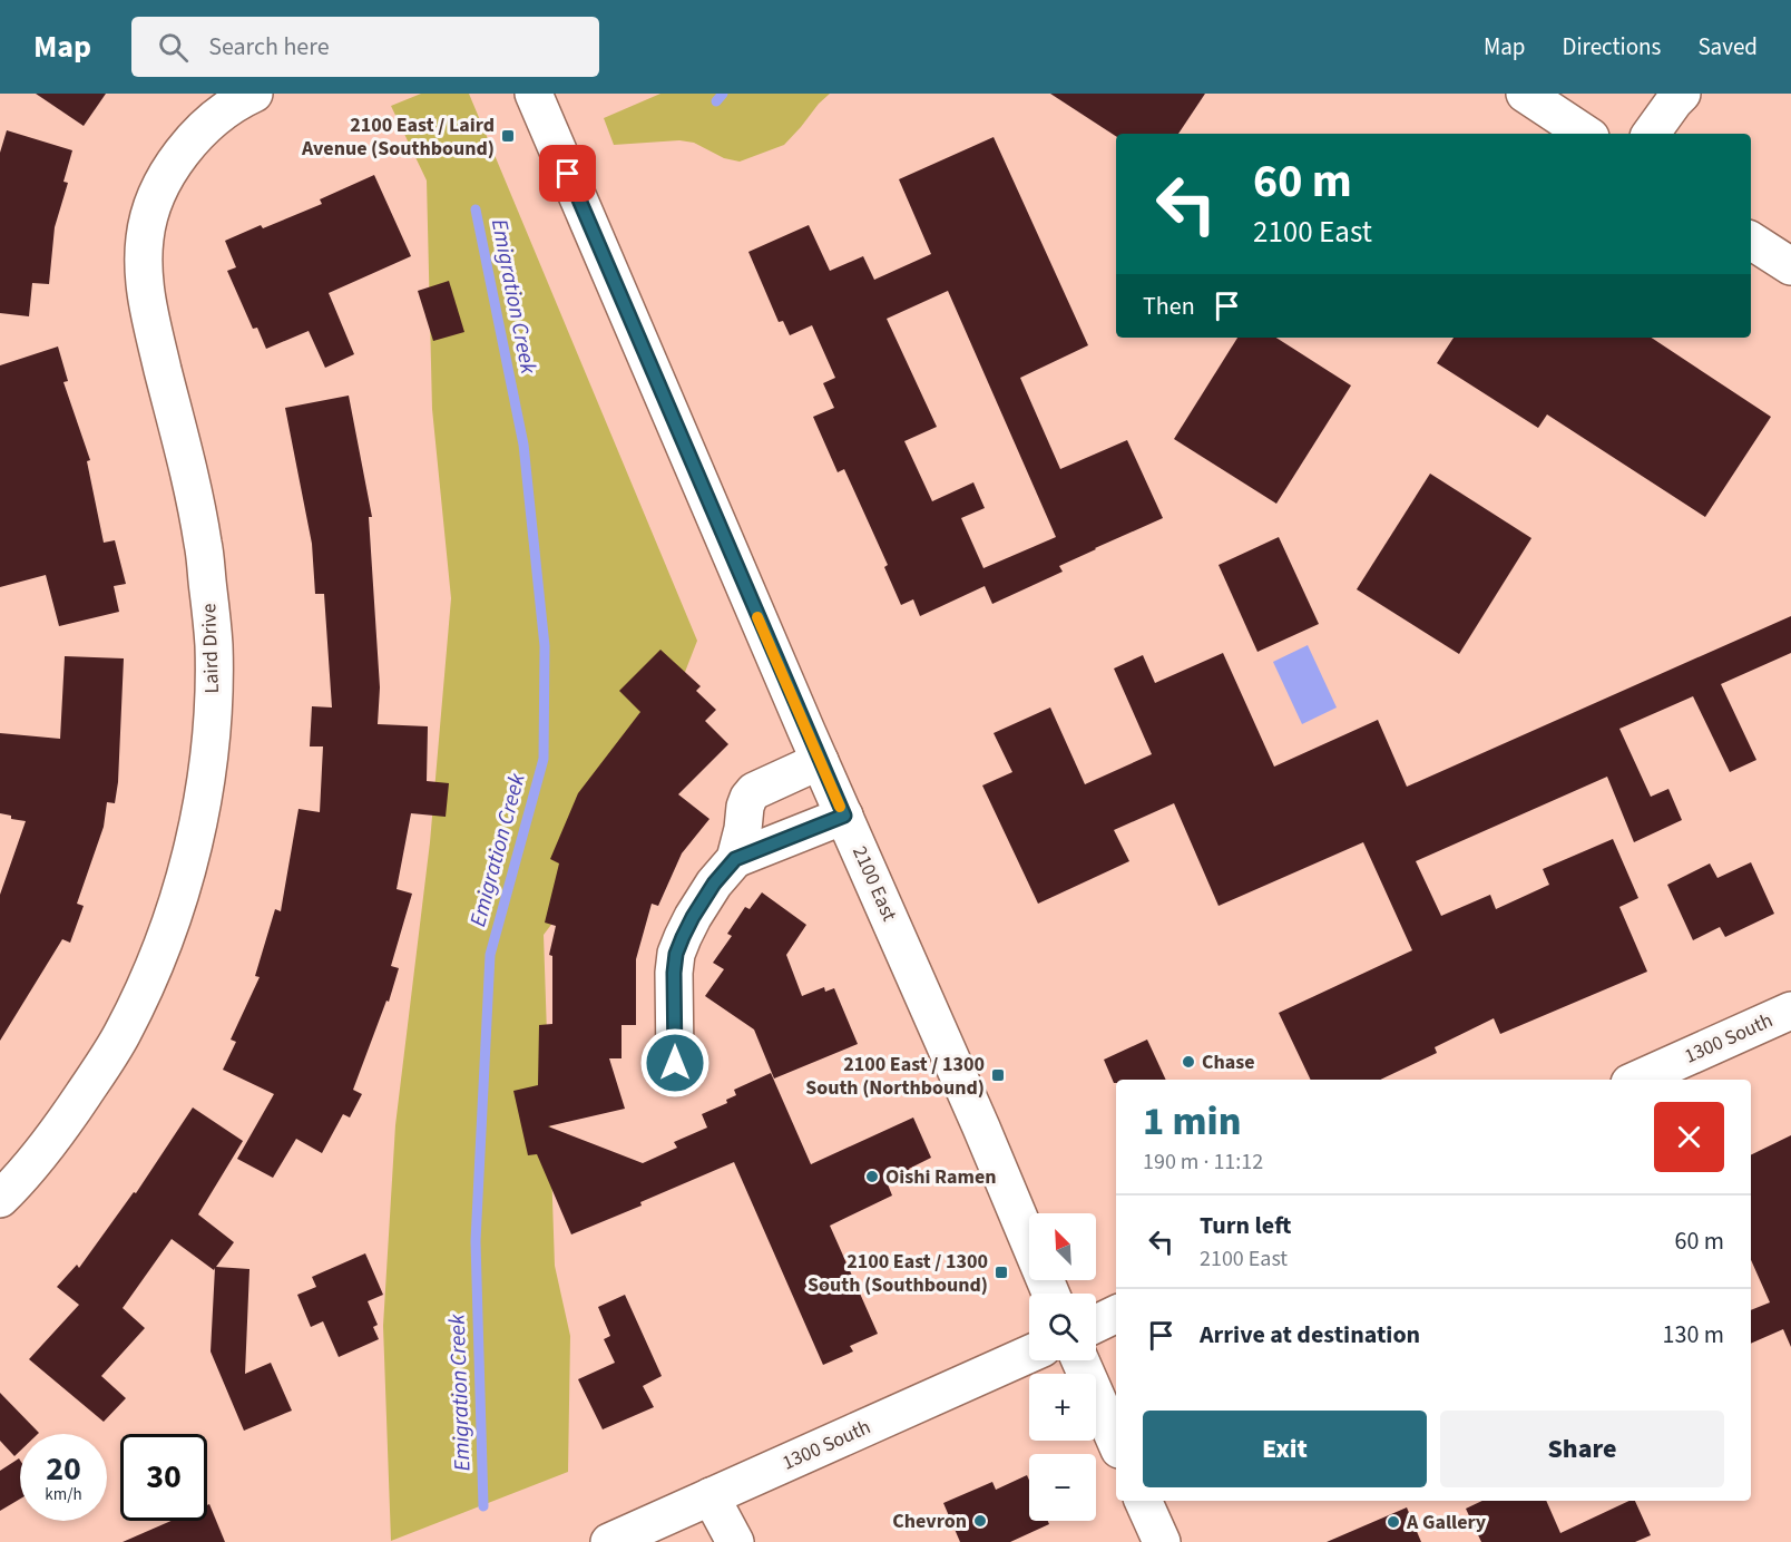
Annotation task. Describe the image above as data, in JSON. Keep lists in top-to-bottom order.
{
  "streets": {
    "street": ["Laird Drive", "2100 East", "1300 South"]
  },
  "water": ["Emigration Creek"],
  "places": {
    "transit": ["2100 East / Laird Avenue (Southbound)", "2100 East / 1300 South (Northbound)", "2100 East / 1300 South (Southbound)"],
    "other": [
      "Chase",
      "Oishi Ramen",
      "Chevron",
      "A Gallery"
    ]
  },
  "north": "top left",
  "page": {
    "header": "Map",
    "search": "Search here",
    "nav": ["Map", "Directions", "Saved"],
    "turn": ["60 m", "2100 East"],
    "then": "Then",
    "heading": ["1 min", "190 m · 11:12"],
    "list": [
      {
        "name": "Turn left",
        "note": "2100 East",
        "value": "60 m"
      },
      {
        "name": "Arrive at destination",
        "value": "130 m"
      }
    ],
    "map_buttons": ["+", "−"],
    "buttons": ["Exit", "Share"],
    "speed": "20 km/h",
    "limit": "30"
  }
}
